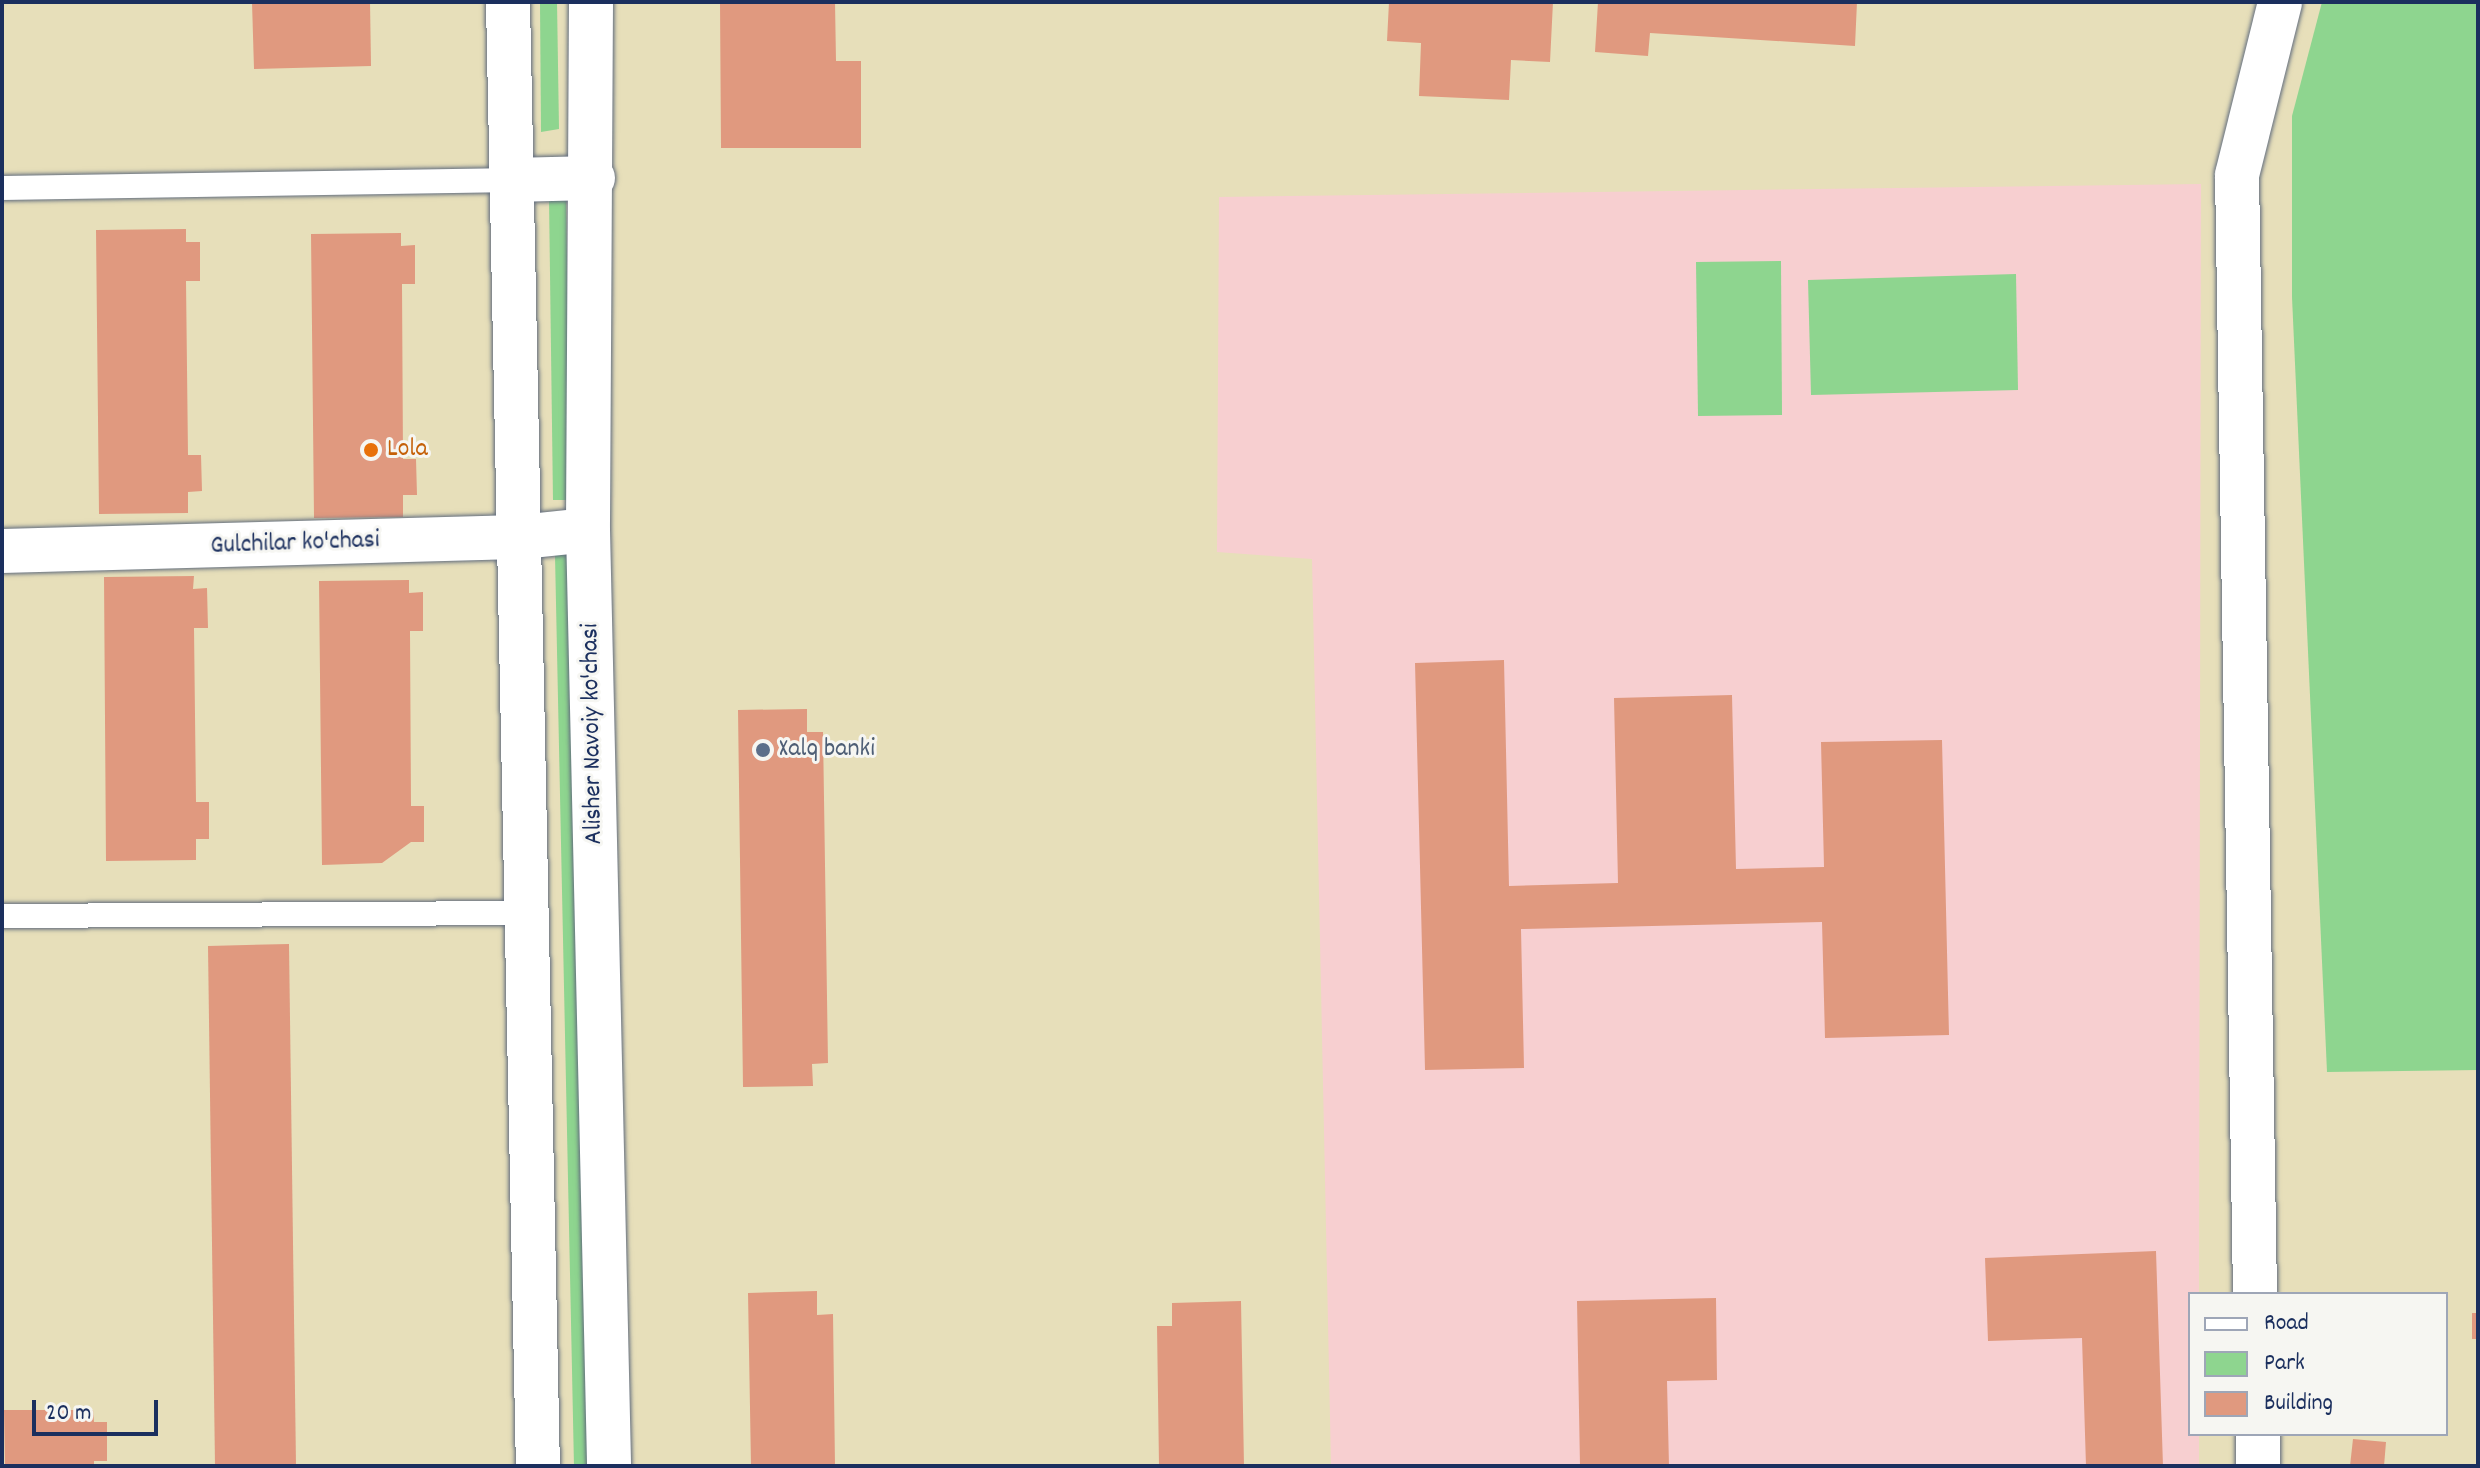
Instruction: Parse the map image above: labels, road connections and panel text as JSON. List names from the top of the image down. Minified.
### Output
{"streets":{"street":["Gulchilar ko'chasi","Alisher Navoiy ko'chasi"]},"crossings":[["Gulchilar ko'chasi","Alisher Navoiy ko'chasi"]],"places":["Lola","Xalq banki"],"legend":["Road","Park","Building"],"scale_bar":"20 m"}
